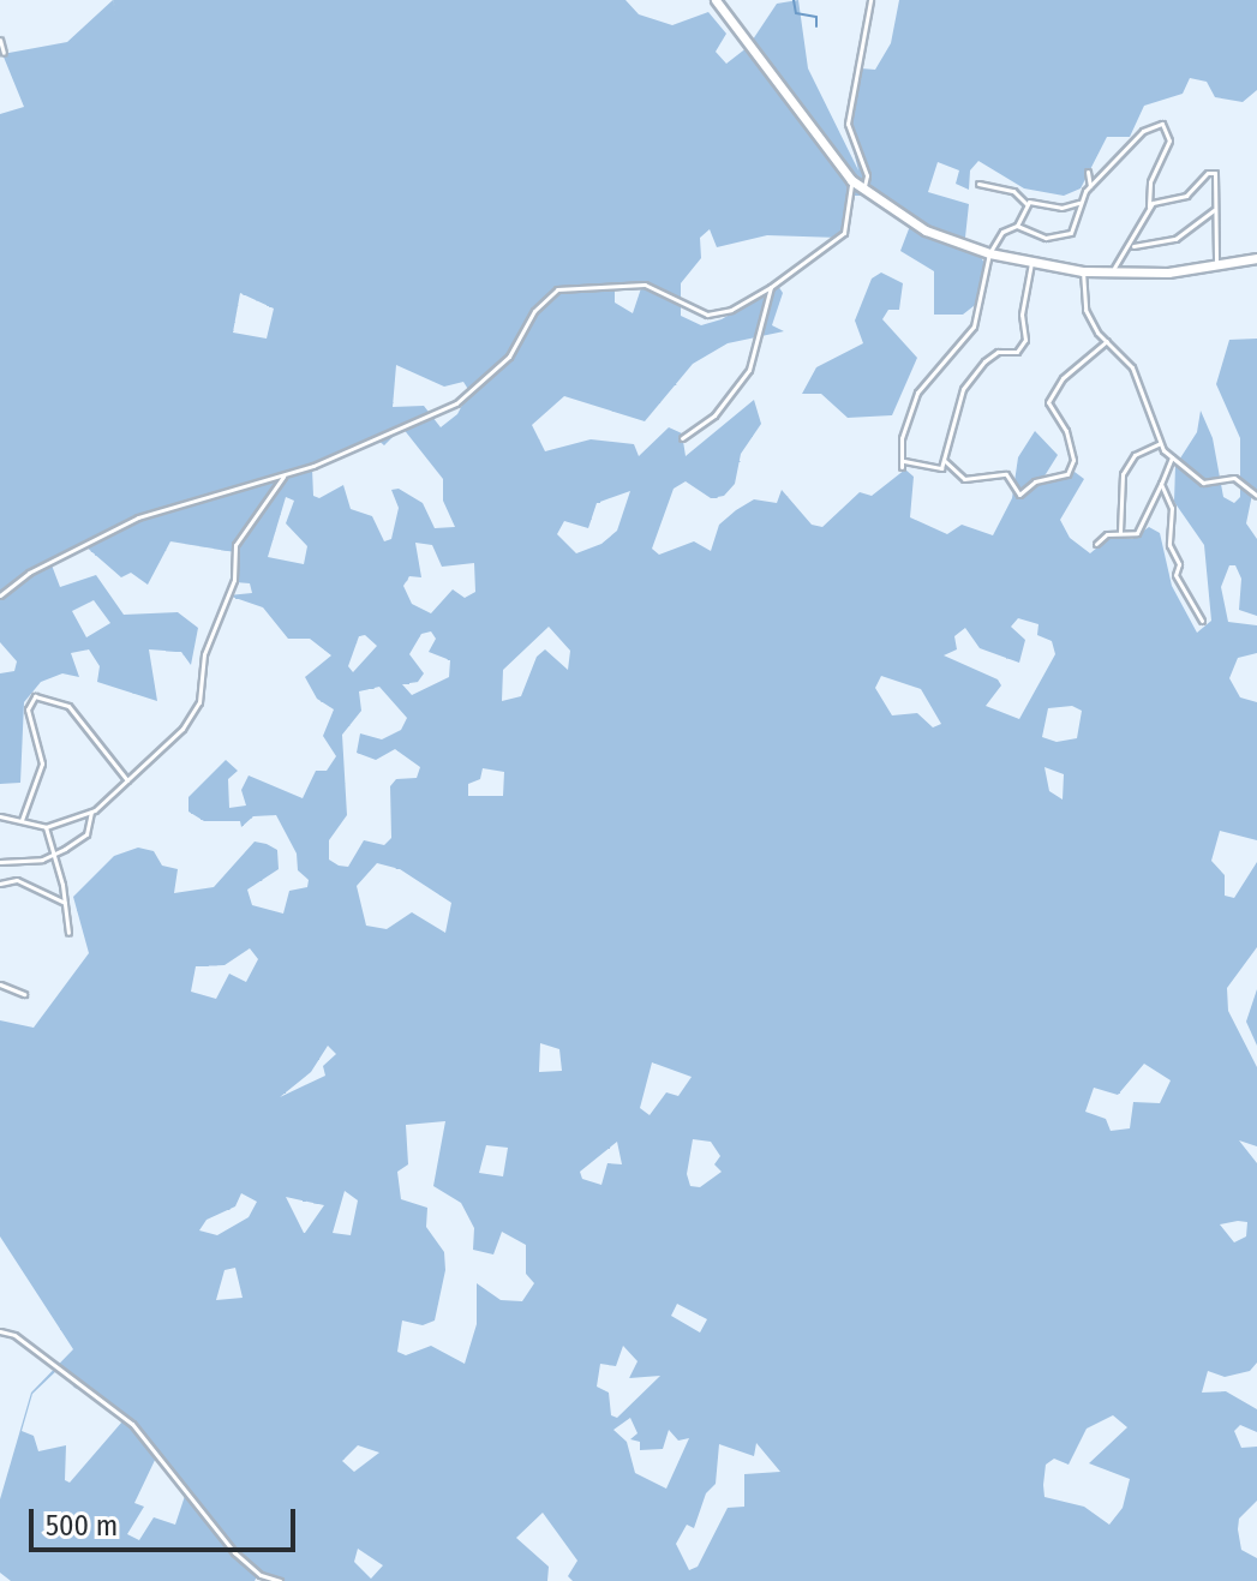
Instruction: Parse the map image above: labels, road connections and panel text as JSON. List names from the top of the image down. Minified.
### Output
{"scale_bar":"500 m"}
